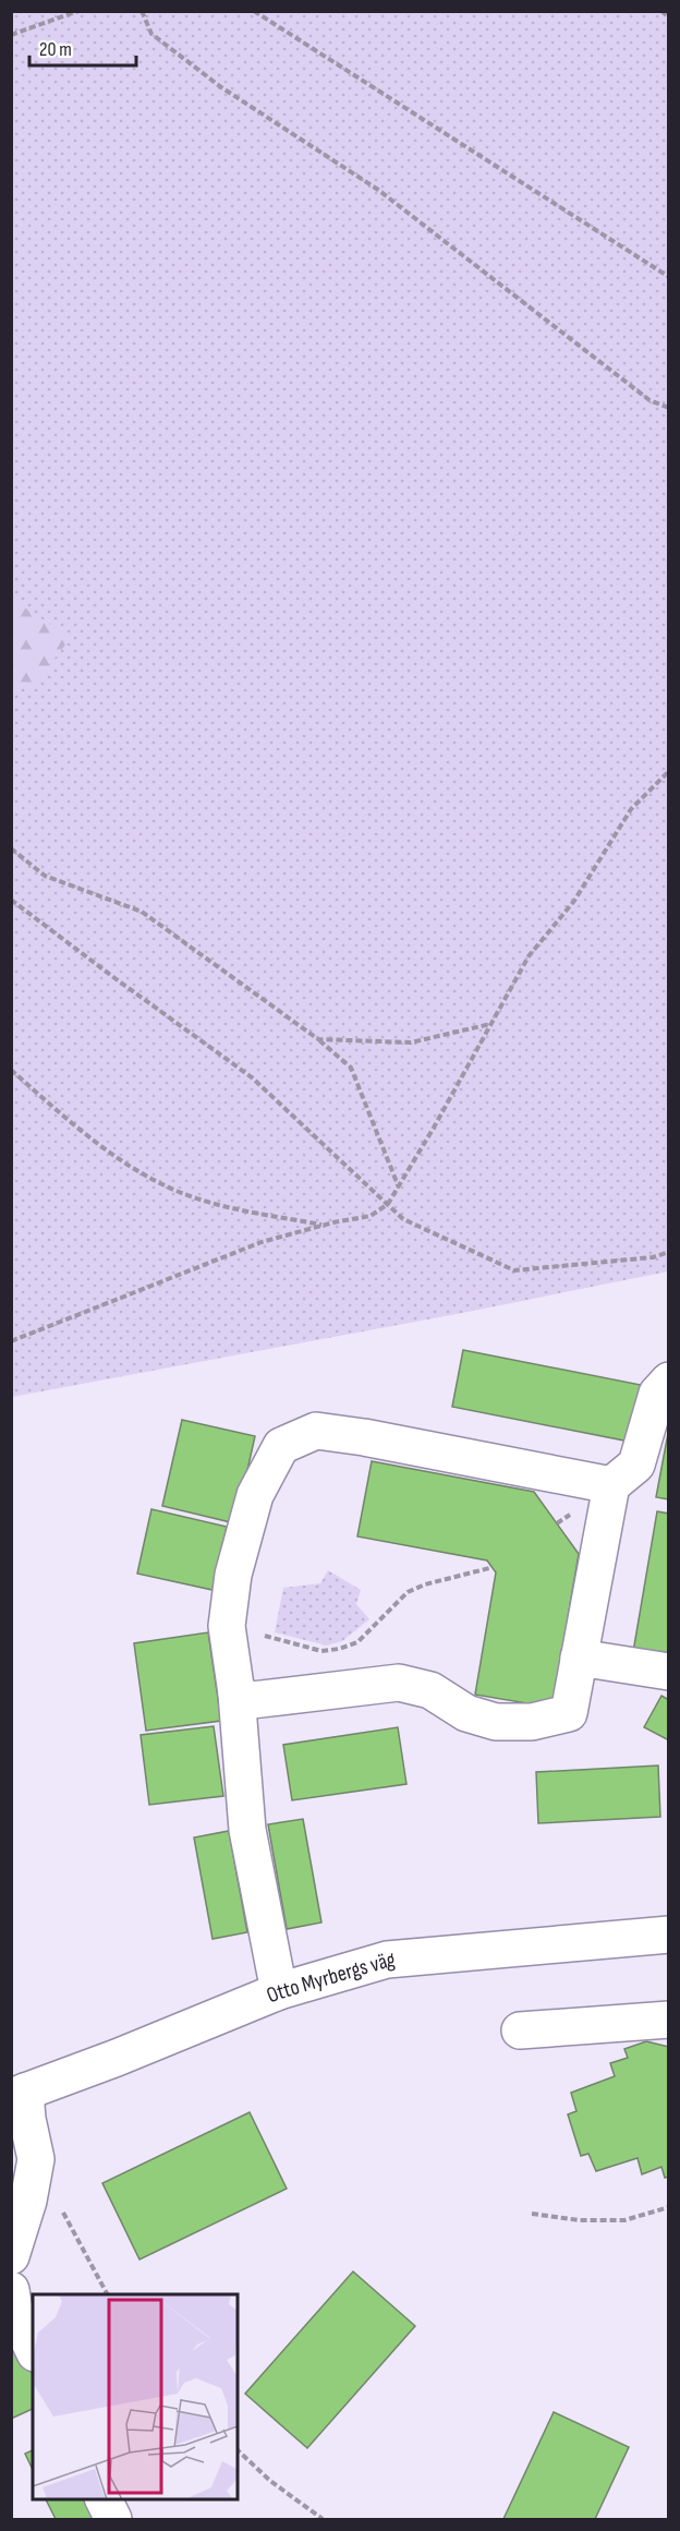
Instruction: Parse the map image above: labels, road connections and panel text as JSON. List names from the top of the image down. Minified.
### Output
{"streets":{"street":["Otto Myrbergs väg"]},"scale_bar":"20 m"}
